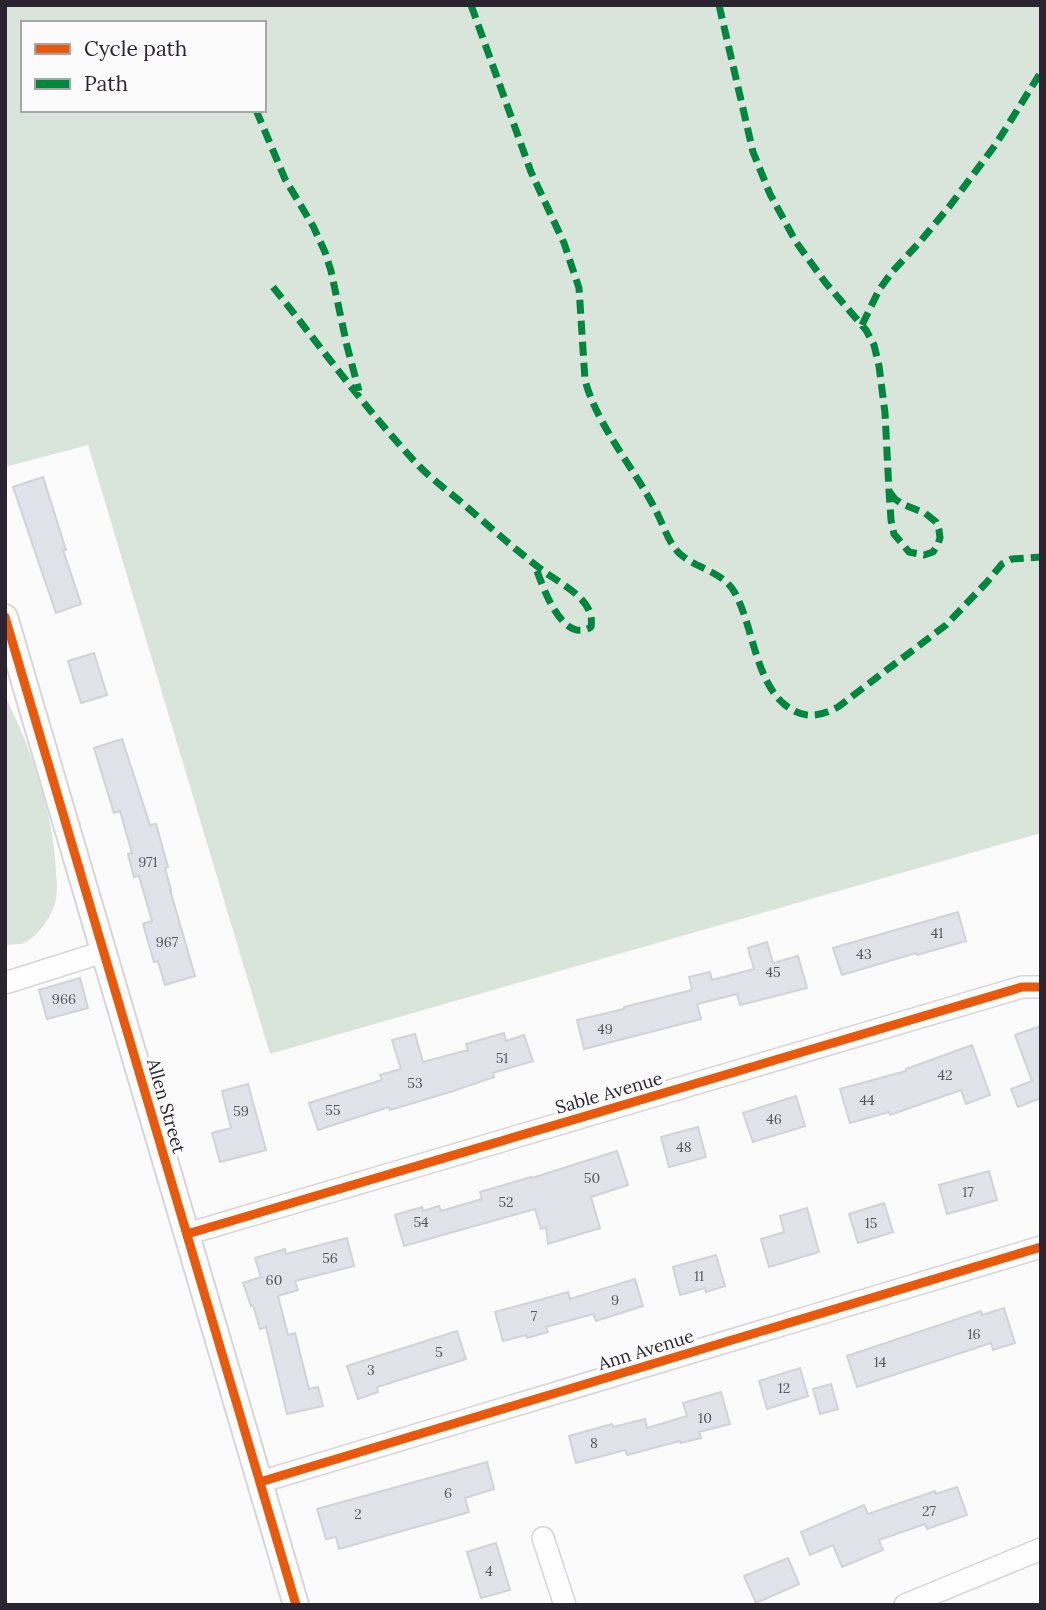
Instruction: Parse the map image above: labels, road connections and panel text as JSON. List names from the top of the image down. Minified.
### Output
{"streets":{"street":["Sable Avenue","Allen Street","Ann Avenue"]},"crossings":[["Sable Avenue","Allen Street"],["Allen Street","Ann Avenue"]],"house_numbers":["971","41","967","43","45","966","49","51","42","53","44","55","59","46","48","50","17","52","54","15","56","11","60","9","7","16","5","14","3","12","10","8","6","27","2","4"],"legend":["Cycle path","Path"]}
